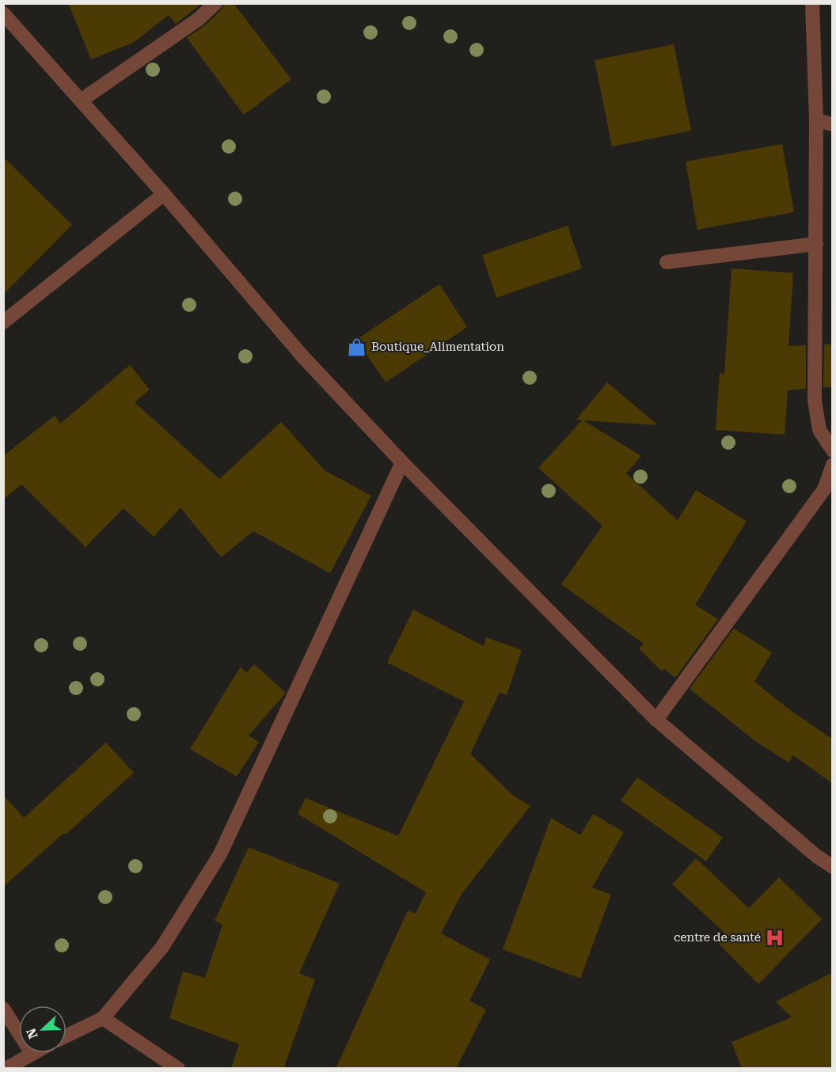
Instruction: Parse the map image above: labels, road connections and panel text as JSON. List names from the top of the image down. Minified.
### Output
{"places":{"shop":["Boutique_Alimentation"],"hospital":["centre de santé"]},"north":"left"}
